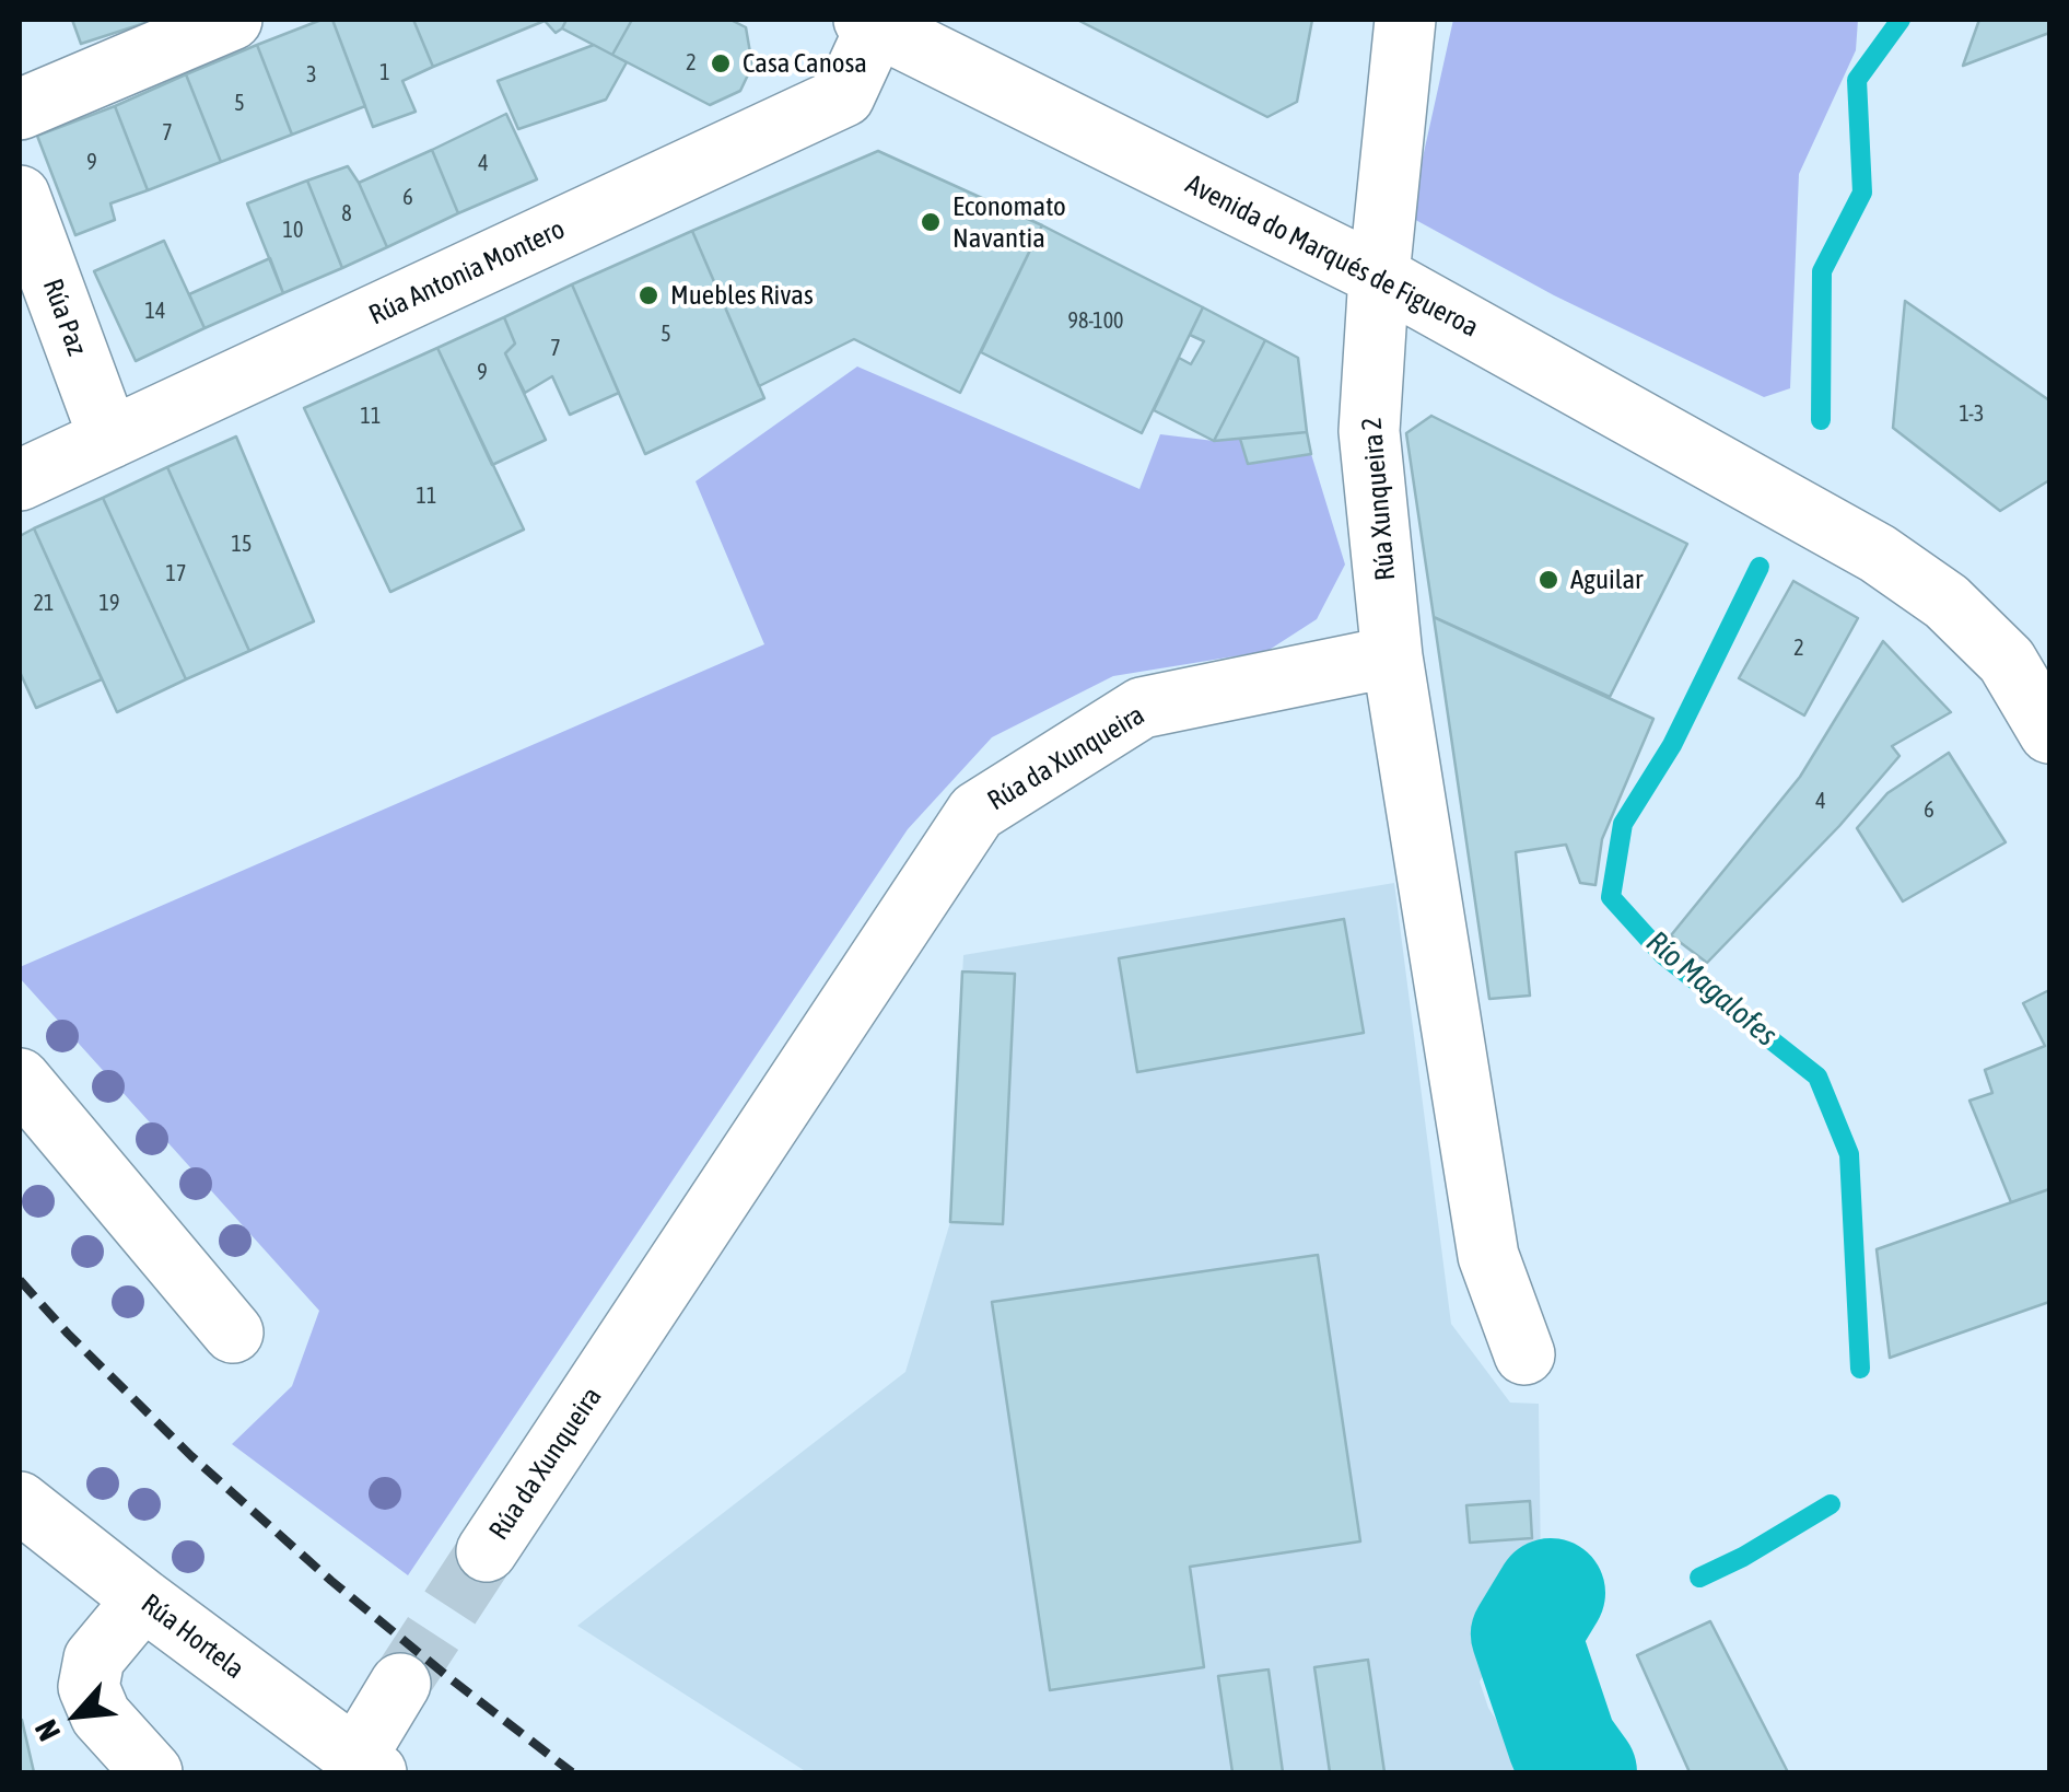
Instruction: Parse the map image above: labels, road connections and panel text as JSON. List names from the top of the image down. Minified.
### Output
{"streets":{"street":["Avenida do Marqués de Figueroa","Rúa Antonia Montero","Rúa Paz","Rúa Xunqueira 2","Rúa da Xunqueira","Rúa Hortela"]},"crossings":[["Avenida do Marqués de Figueroa","Rúa Antonia Montero"],["Avenida do Marqués de Figueroa","Rúa Xunqueira 2"],["Rúa Antonia Montero","Rúa Paz"],["Rúa Xunqueira 2","Rúa da Xunqueira"]],"water":["Río Magalofes"],"places":["Casa Canosa","Economato Navantia","Muebles Rivas","Aguilar"],"house_numbers":["2","1","3","5","7","9","4","6","8","10","14","98-100","5","7","9","1-3","11","11","15","17","21","19","2","4","6"],"north":"bottom left"}
